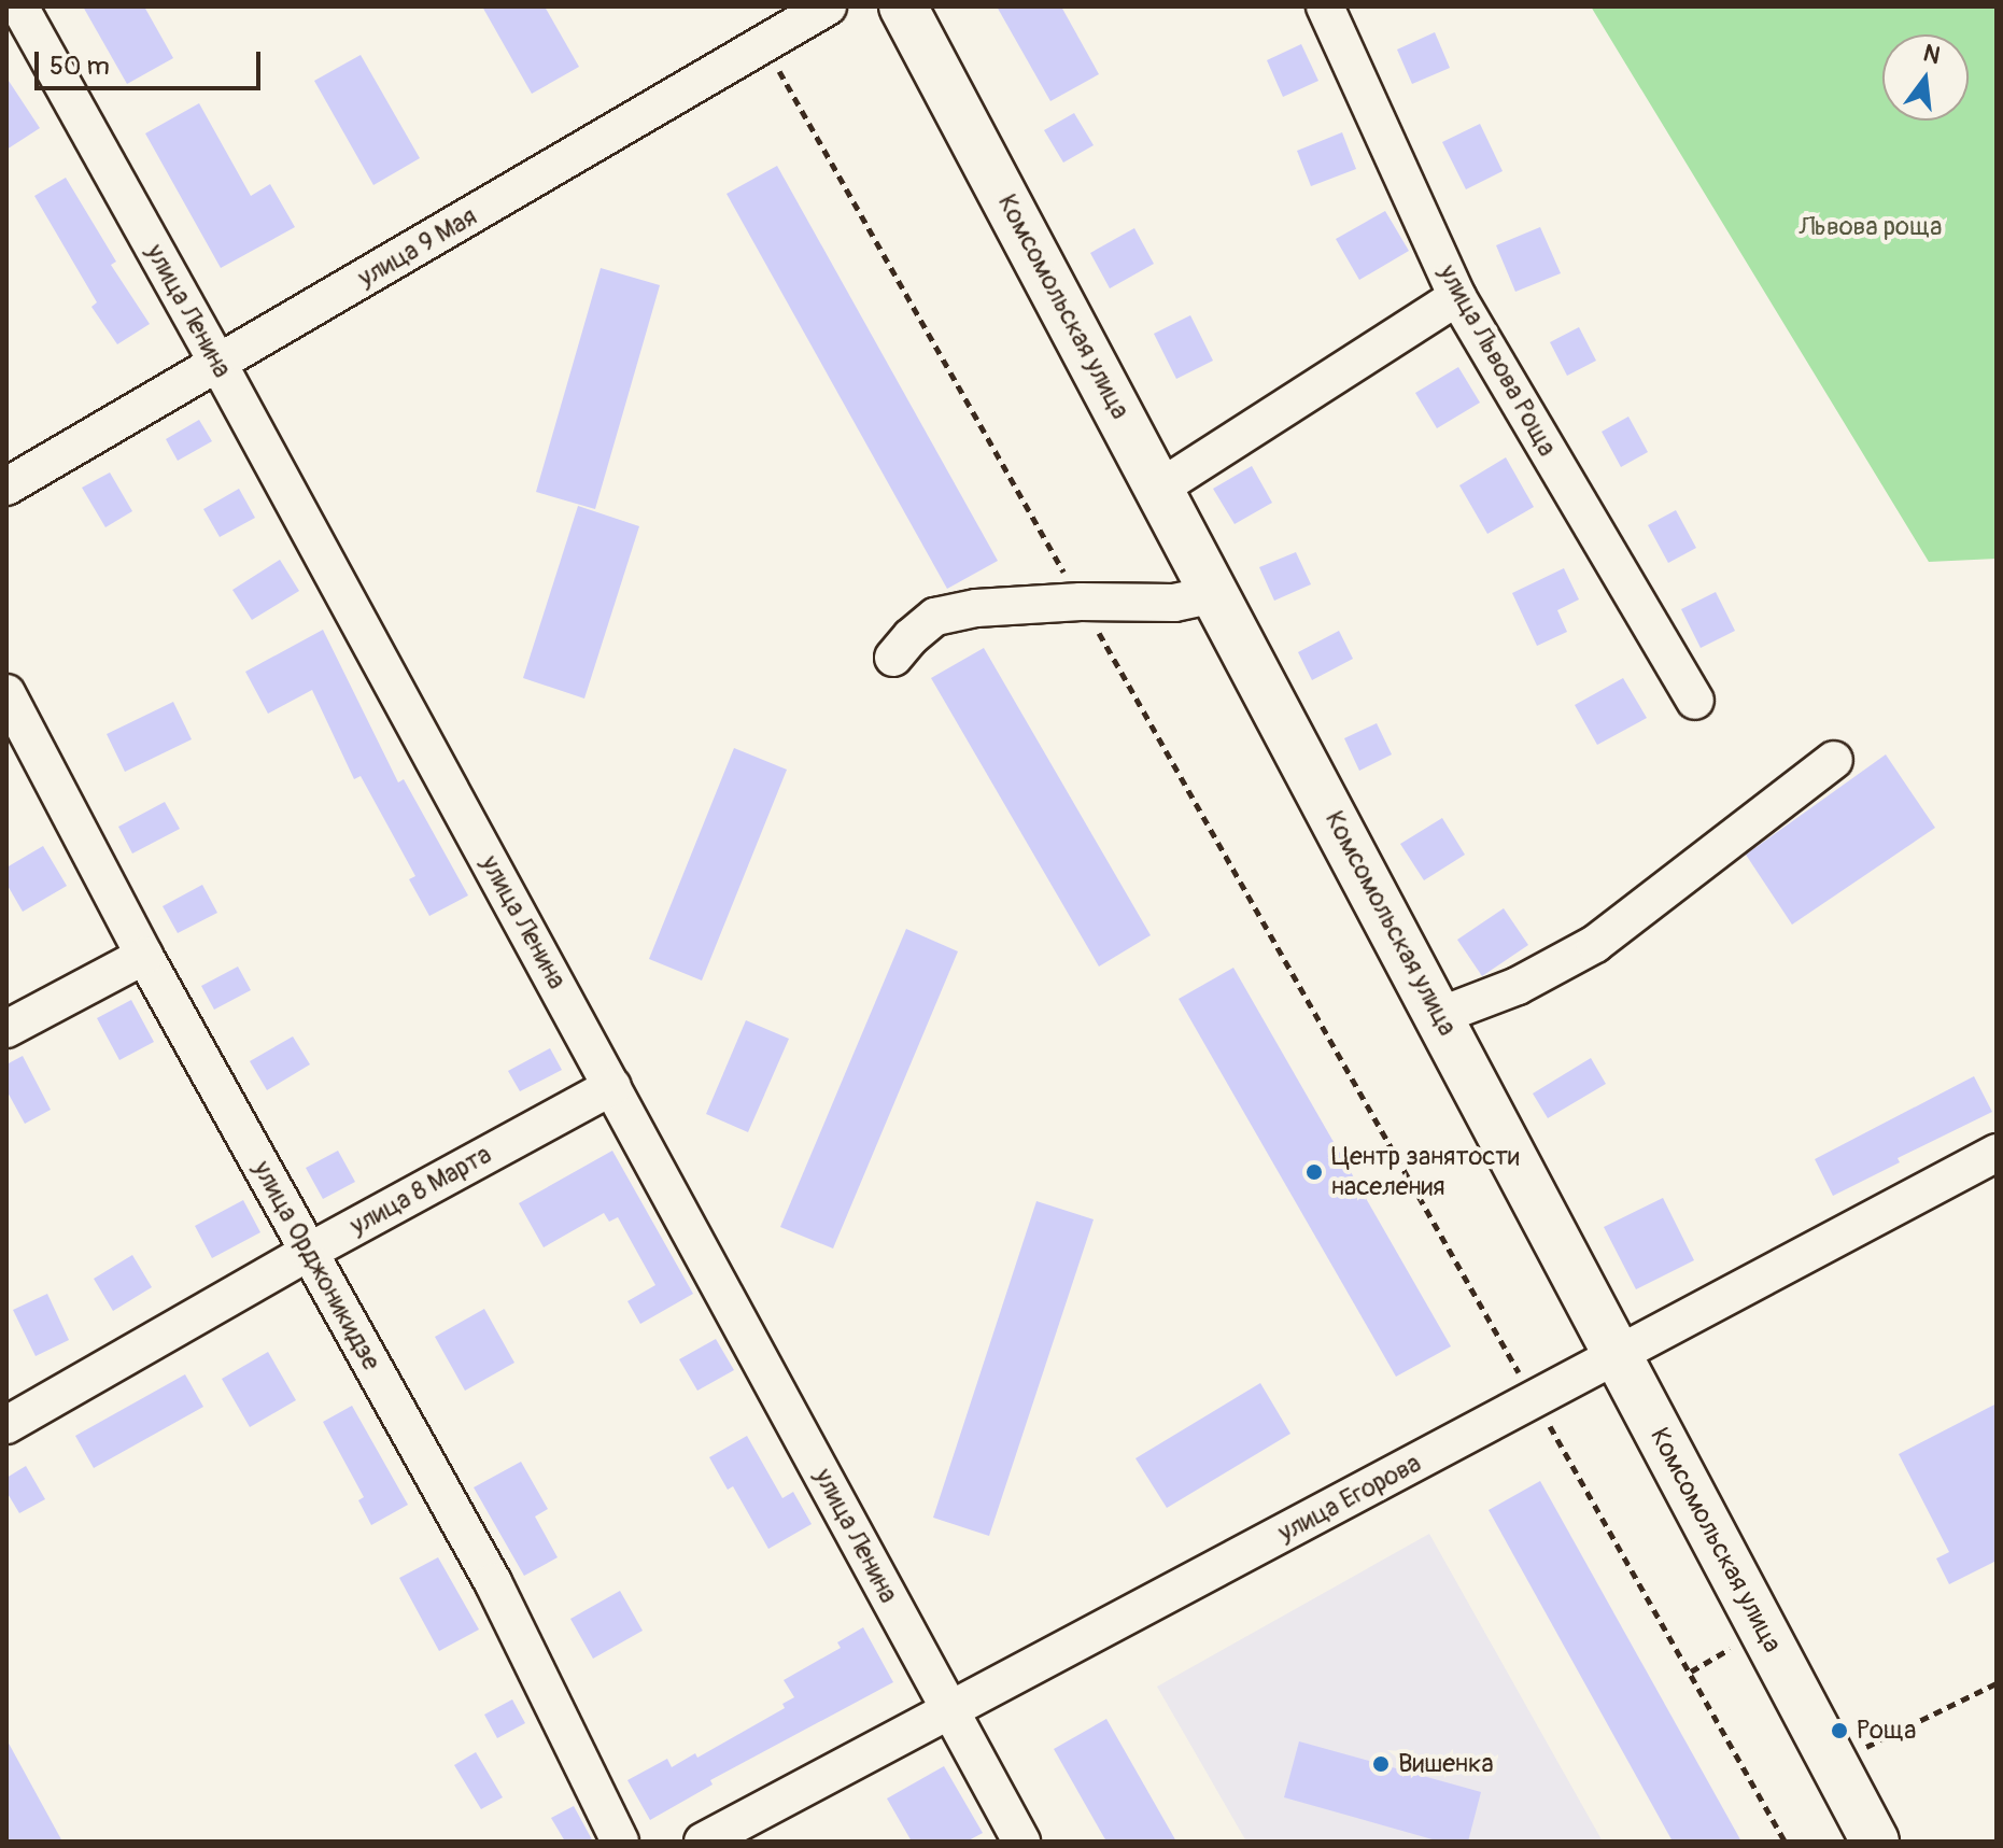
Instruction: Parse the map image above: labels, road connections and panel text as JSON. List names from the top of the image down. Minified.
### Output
{"streets":{"main road":["Комсомольская улица"],"street":["улица 9 Мая","улица Ленина","улица Львова Роща","улица 8 Марта","улица Орджоникидзе","улица Егорова"]},"crossings":[["улица 9 Мая","улица Ленина"],["Комсомольская улица","улица Егорова"],["улица Ленина","улица 8 Марта"],["улица Ленина","улица Егорова"],["улица 8 Марта","улица Орджоникидзе"]],"parks":["Львова роща"],"places":["Центр занятости населения","Роща","Вишенка"],"scale_bar":"50 m","north":"top"}
